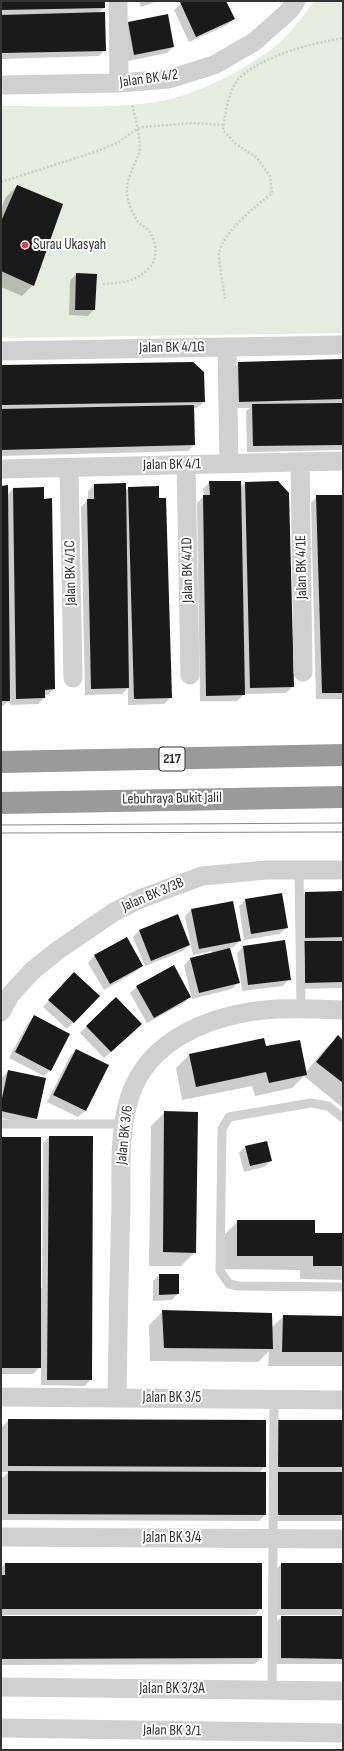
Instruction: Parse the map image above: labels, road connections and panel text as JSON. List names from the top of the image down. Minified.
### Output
{"streets":{"highway":["217","Lebuhraya Bukit Jalil"],"street":["Jalan BK 4/2","Jalan BK 4/1G","Jalan BK 4/1","Jalan BK 4/1E","Jalan BK 4/1D","Jalan BK 4/1C","Jalan BK 3/3B","Jalan BK 3/6","Jalan BK 3/5","Jalan BK 3/4","Jalan BK 3/3A","Jalan BK 3/1"]},"crossings":[["Jalan BK 4/1","Jalan BK 4/1E"],["Jalan BK 4/1","Jalan BK 4/1D"],["Jalan BK 4/1","Jalan BK 4/1C"],["Jalan BK 3/6","Jalan BK 3/5"]],"places":["Surau Ukasyah"]}
